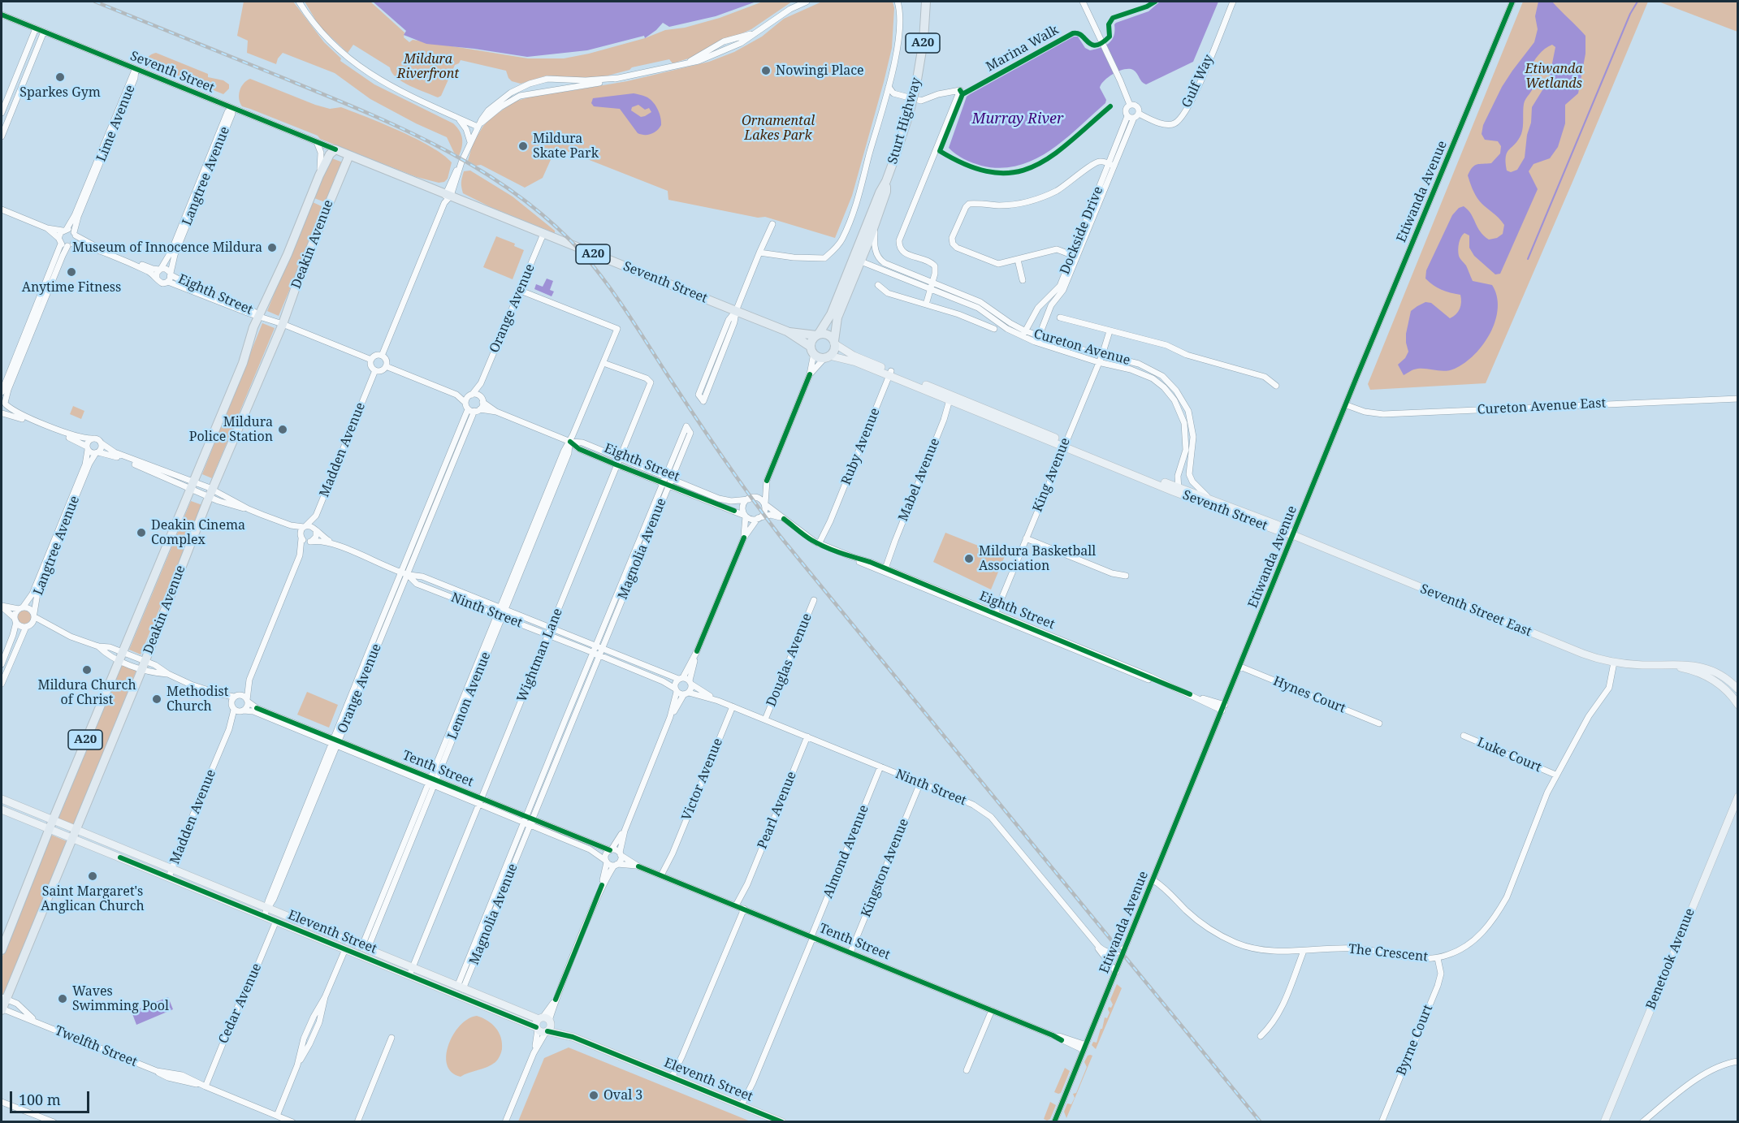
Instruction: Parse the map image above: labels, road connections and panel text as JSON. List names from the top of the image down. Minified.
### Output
{"streets":{"highway":["A20","Seventh Street","Sturt Highway","Deakin Avenue"],"main road":["Seventh Street East","Eleventh Street","Benetook Avenue"],"street":["Gulf Way","Lime Avenue","Langtree Avenue","Etiwanda Avenue","Dockside Drive","Eighth Street","Orange Avenue","Cureton Avenue","Cureton Avenue East","Ruby Avenue","Madden Avenue","King Avenue","Mabel Avenue","Magnolia Avenue","Ninth Street","Wightman Lane","Douglas Avenue","Hynes Court","Lemon Avenue","Luke Court","Tenth Street","Victor Avenue","Pearl Avenue","Almond Avenue","Kingston Avenue","The Crescent","Cedar Avenue","Byrne Court","Twelfth Street"],"cycle path":["Marina Walk"]},"crossings":[["A20","Seventh Street"],["A20","Sturt Highway"],["Seventh Street","Sturt Highway"],["Seventh Street","Lime Avenue"],["Seventh Street","Langtree Avenue"],["Seventh Street","Etiwanda Avenue"],["Seventh Street","Deakin Avenue"],["Seventh Street","Orange Avenue"],["Seventh Street","Cureton Avenue"],["Seventh Street","Ruby Avenue"],["Seventh Street","King Avenue"],["Seventh Street","Mabel Avenue"],["Seventh Street","Seventh Street East"],["Gulf Way","Dockside Drive"],["Sturt Highway","Cureton Avenue"],["Langtree Avenue","Eighth Street"],["Langtree Avenue","Tenth Street"],["Etiwanda Avenue","Eighth Street"],["Etiwanda Avenue","Cureton Avenue East"],["Etiwanda Avenue","Ninth Street"],["Etiwanda Avenue","Seventh Street East"],["Etiwanda Avenue","Hynes Court"],["Etiwanda Avenue","Tenth Street"],["Etiwanda Avenue","The Crescent"],["Dockside Drive","Cureton Avenue"],["Deakin Avenue","Eighth Street"],["Deakin Avenue","Tenth Street"],["Deakin Avenue","Eleventh Street"],["Deakin Avenue","Twelfth Street"],["Eighth Street","Orange Avenue"],["Eighth Street","Ruby Avenue"],["Eighth Street","Madden Avenue"],["Eighth Street","King Avenue"],["Eighth Street","Mabel Avenue"],["Eighth Street","Magnolia Avenue"],["Eighth Street","Wightman Lane"],["Eighth Street","Lemon Avenue"],["Orange Avenue","Ninth Street"],["Orange Avenue","Lemon Avenue"],["Orange Avenue","Tenth Street"],["Orange Avenue","Eleventh Street"],["Cureton Avenue","King Avenue"],["Madden Avenue","Ninth Street"],["Madden Avenue","Tenth Street"],["Madden Avenue","Eleventh Street"],["Magnolia Avenue","Ninth Street"],["Magnolia Avenue","Tenth Street"],["Magnolia Avenue","Eleventh Street"],["Ninth Street","Wightman Lane"],["Ninth Street","Douglas Avenue"],["Ninth Street","Lemon Avenue"],["Ninth Street","Victor Avenue"],["Ninth Street","Pearl Avenue"],["Ninth Street","Almond Avenue"],["Ninth Street","Kingston Avenue"],["Seventh Street East","The Crescent"],["Wightman Lane","Lemon Avenue"],["Wightman Lane","Tenth Street"],["Wightman Lane","Eleventh Street"],["Lemon Avenue","Tenth Street"],["Lemon Avenue","Eleventh Street"],["Luke Court","The Crescent"],["Tenth Street","Victor Avenue"],["Tenth Street","Pearl Avenue"],["Tenth Street","Almond Avenue"],["Tenth Street","Kingston Avenue"],["Pearl Avenue","Eleventh Street"],["Almond Avenue","Eleventh Street"],["Eleventh Street","Cedar Avenue"],["The Crescent","Byrne Court"],["Cedar Avenue","Twelfth Street"]],"water":["Murray River"],"parks":["Mildura Riverfront","Etiwanda Wetlands","Ornamental Lakes Park"],"places":["Nowingi Place","Sparkes Gym","Mildura Skate Park","Museum of Innocence Mildura","Anytime Fitness","Mildura Police Station","Deakin Cinema Complex","Mildura Basketball Association","Mildura Church of Christ","Methodist Church","Saint Margaret's Anglican Church","Waves Swimming Pool","Oval 3"],"scale_bar":"100 m"}
